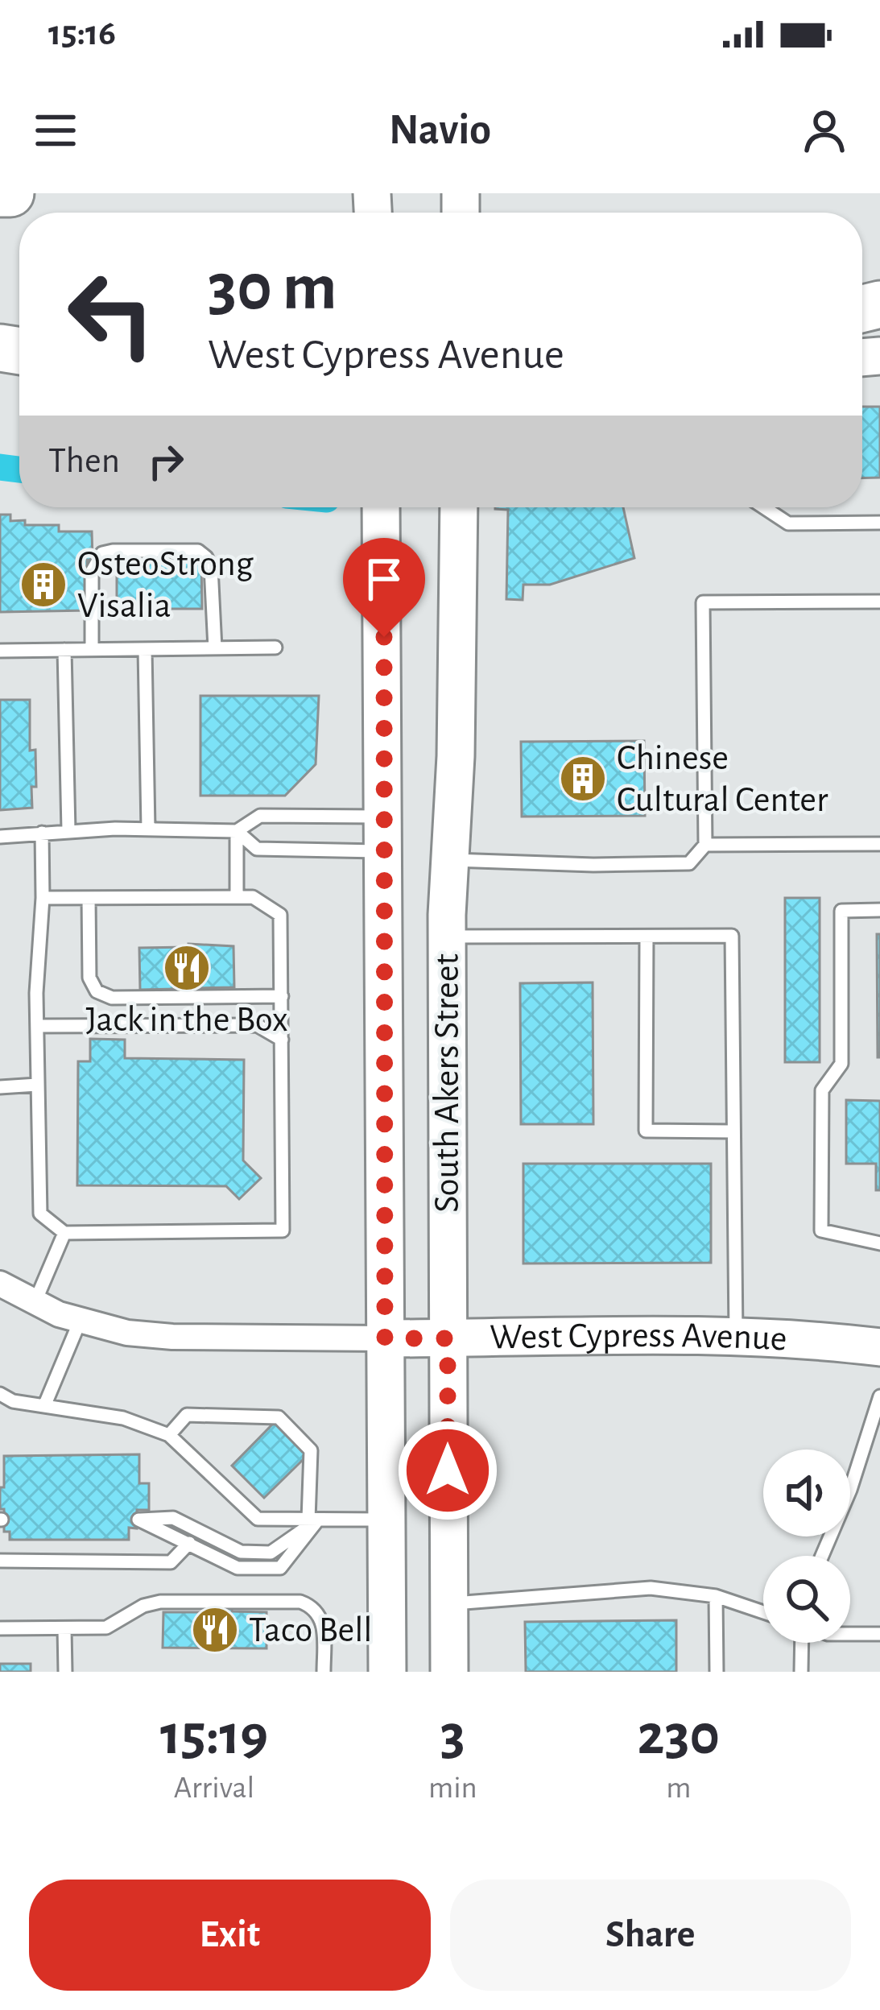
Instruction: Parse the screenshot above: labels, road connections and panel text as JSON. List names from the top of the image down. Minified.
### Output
{"streets":{"main road":["South Akers Street","West Cypress Avenue"]},"crossings":[["South Akers Street","West Cypress Avenue"]],"places":{"building":["OsteoStrong Visalia","Chinese Cultural Center"],"restaurant":["Jack in the Box","Taco Bell"]},"page":{"status":"15:16","header":"Navio","turn":["30 m","West Cypress Avenue"],"then":"Then","eta":["15:19","Arrival","3","min","230","m"],"buttons":["Exit","Share"]}}
